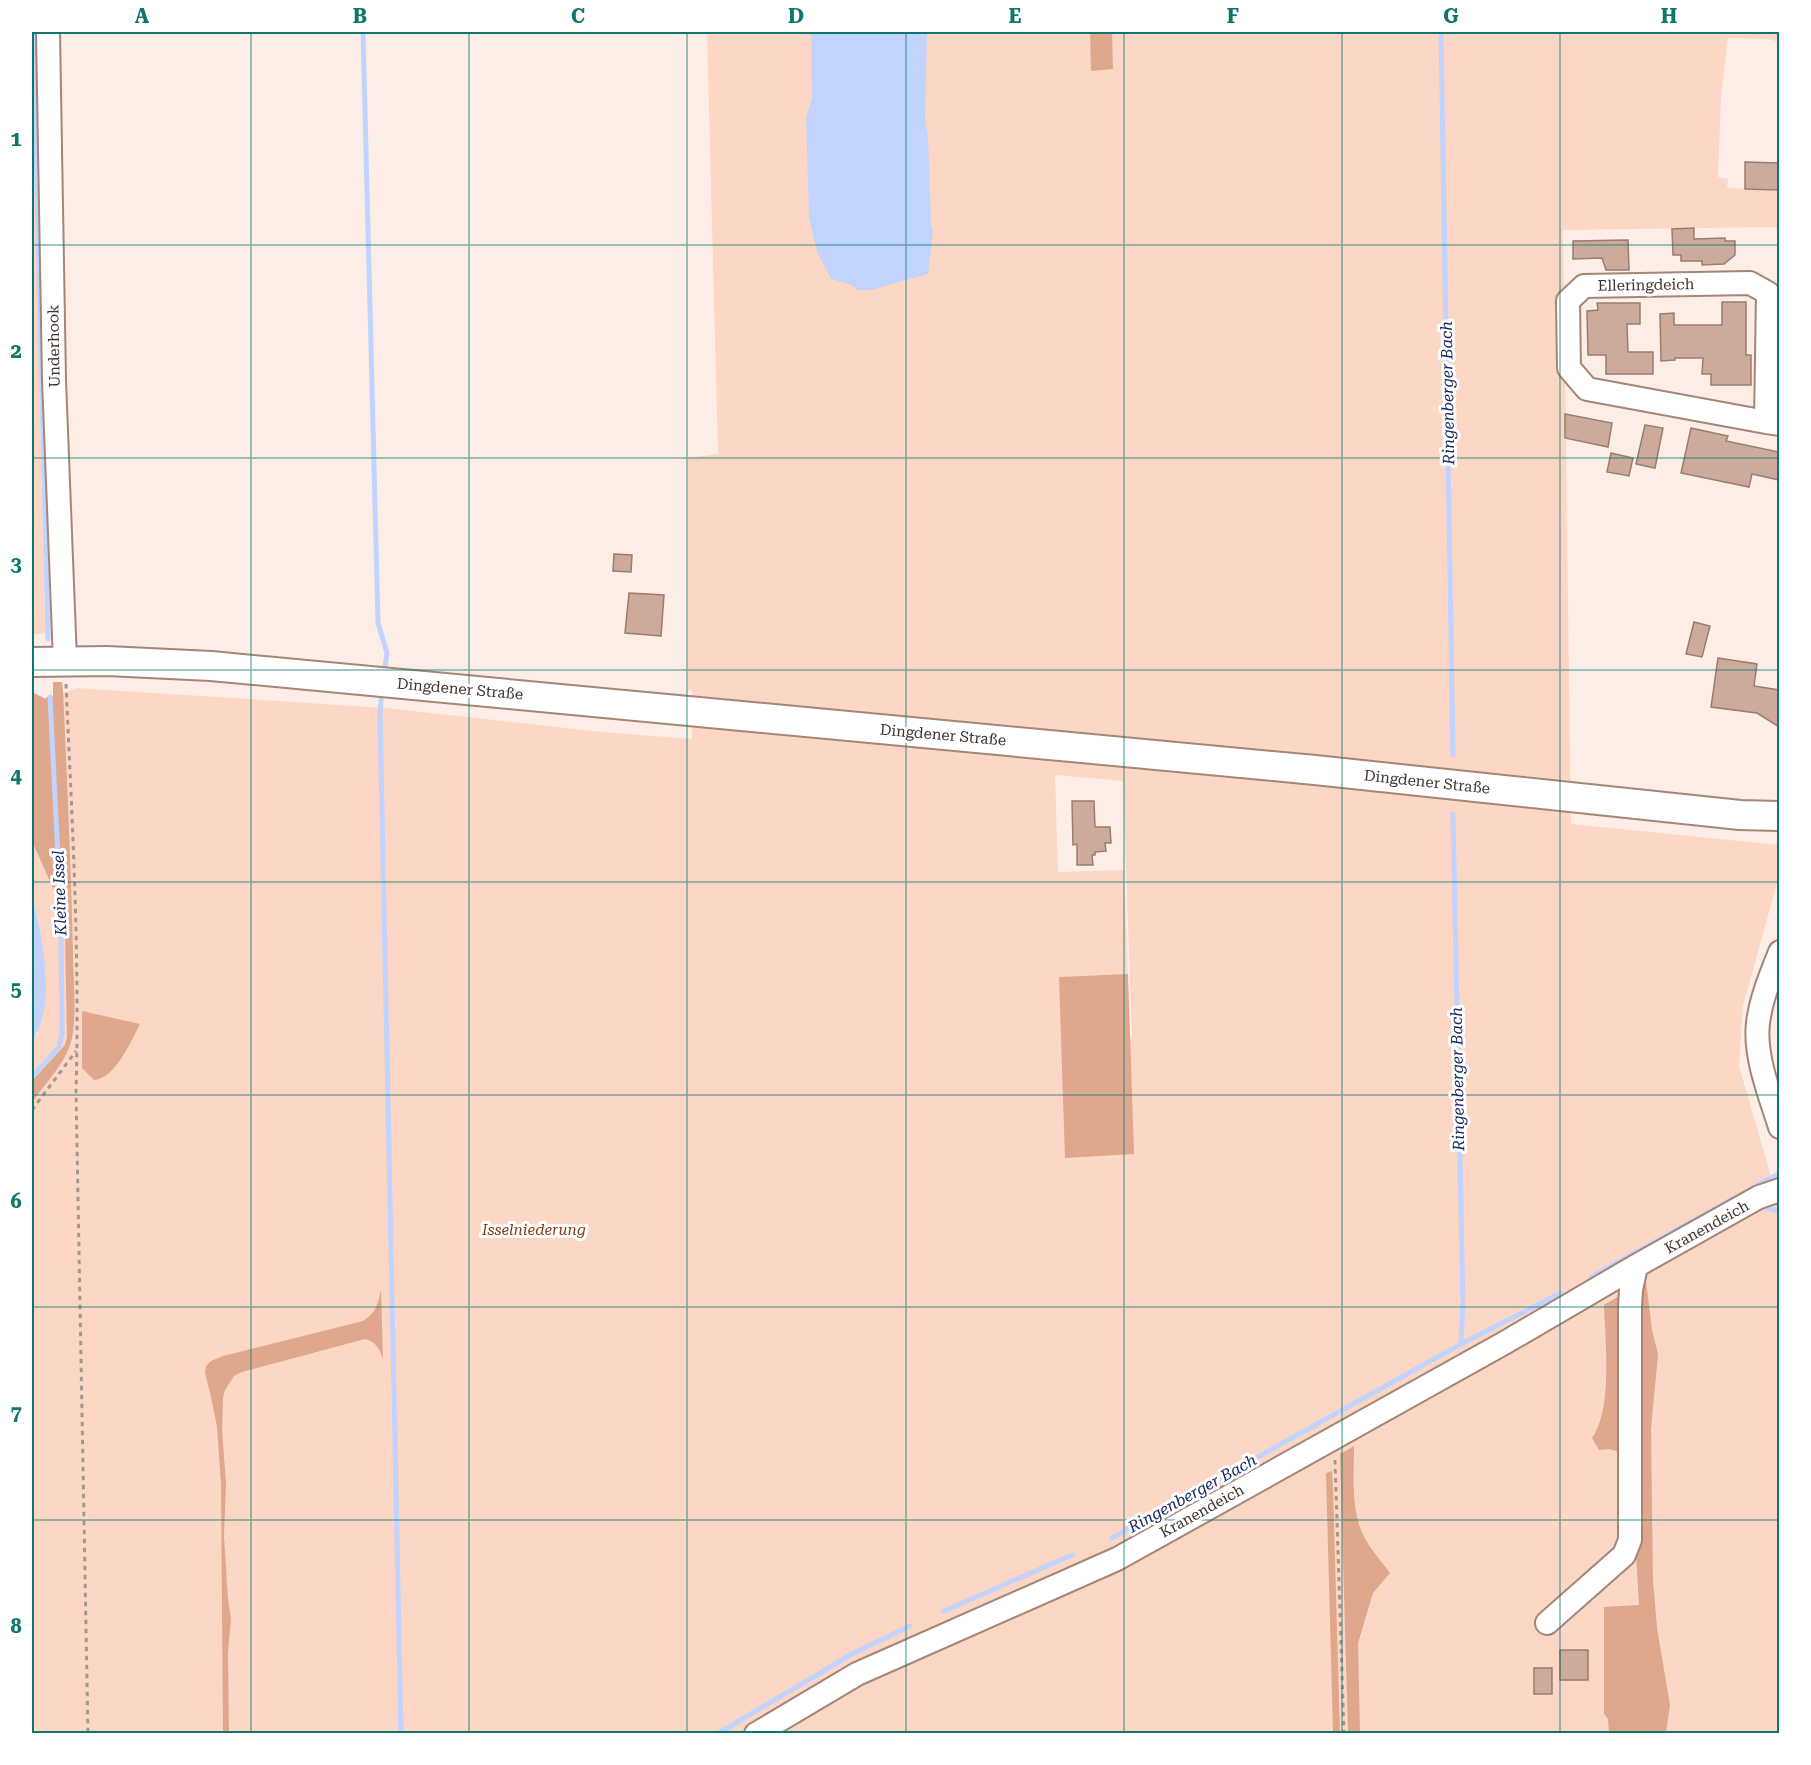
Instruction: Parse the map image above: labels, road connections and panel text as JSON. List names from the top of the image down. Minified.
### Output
{"streets":{"main road":["Dingdener Straße"],"street":["Elleringdeich","Underhook","Kranendeich"]},"crossings":[["Underhook","Dingdener Straße"]],"water":["Ringenberger Bach","Kleine Issel"],"parks":["Isselniederung"],"grid":{"columns":["A","B","C","D","E","F","G","H"],"rows":["1","2","3","4","5","6","7","8"]}}
